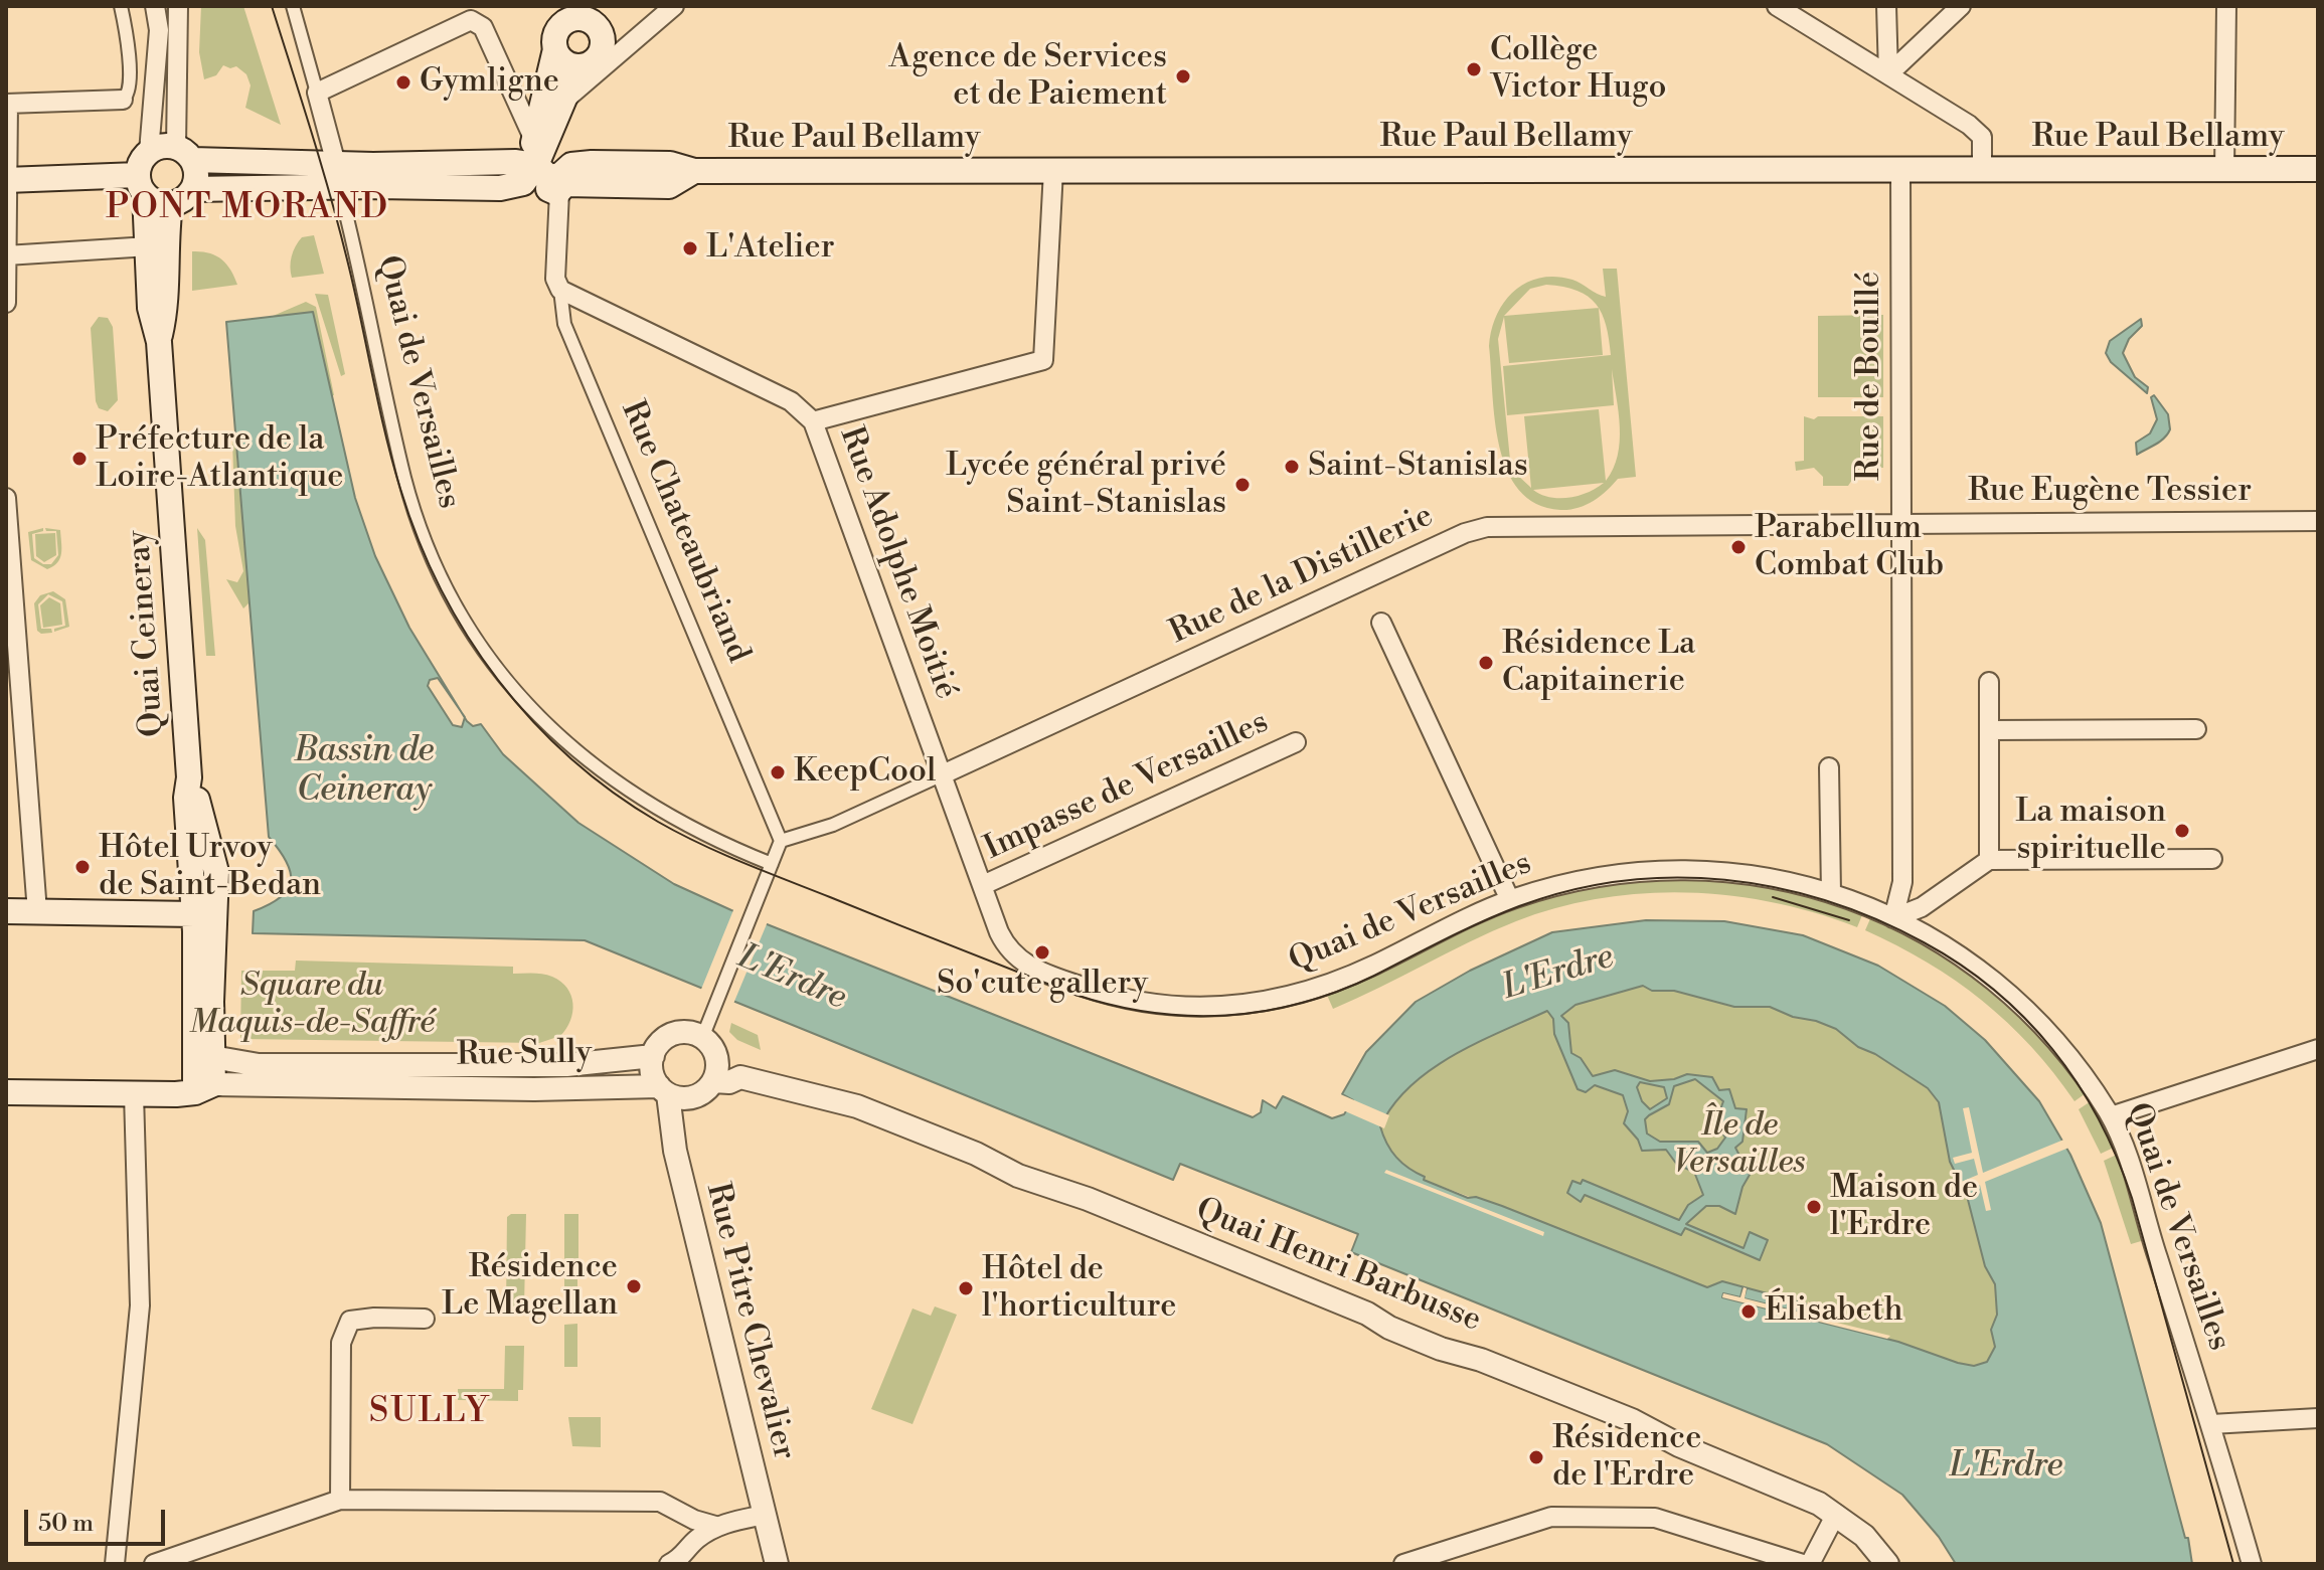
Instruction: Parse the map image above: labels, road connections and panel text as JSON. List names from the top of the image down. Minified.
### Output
{"streets":{"main road":["Rue Paul Bellamy","Quai Ceineray","Rue Sully"],"street":["Rue de Bouillé","Quai de Versailles","Rue Eugène Tessier","Rue Chateaubriand","Rue Adolphe Moitié","Rue de la Distillerie","Impasse de Versailles","Quai Henri Barbusse","Rue Pitre Chevalier"]},"crossings":[["Rue Paul Bellamy","Rue de Bouillé"],["Rue Paul Bellamy","Quai de Versailles"],["Rue Paul Bellamy","Rue Chateaubriand"],["Rue Paul Bellamy","Quai Ceineray"],["Rue de Bouillé","Quai de Versailles"],["Rue de Bouillé","Rue Eugène Tessier"],["Rue de Bouillé","Rue de la Distillerie"],["Quai de Versailles","Rue Adolphe Moitié"],["Rue Eugène Tessier","Rue de la Distillerie"],["Rue Chateaubriand","Rue Adolphe Moitié"],["Rue Adolphe Moitié","Rue de la Distillerie"],["Rue Adolphe Moitié","Impasse de Versailles"],["Quai Ceineray","Rue Sully"],["Rue Sully","Quai Henri Barbusse"],["Rue Sully","Rue Pitre Chevalier"],["Quai Henri Barbusse","Rue Pitre Chevalier"]],"districts":["PONT MORAND","SULLY"],"water":["Bassin de Ceineray","L'Erdre"],"parks":["Square du Maquis-de-Saffré","Île de Versailles"],"places":["Collège Victor Hugo","Agence de Services et de Paiement","Gymligne","L'Atelier","Préfecture de la Loire-Atlantique","Saint-Stanislas","Lycée général privé Saint-Stanislas","Parabellum Combat Club","Résidence La Capitainerie","KeepCool","La maison spirituelle","Hôtel Urvoy de Saint-Bedan","So'cute gallery","Maison de l'Erdre","Résidence Le Magellan","Hôtel de l'horticulture","Élisabeth","Résidence de l'Erdre"],"scale_bar":"50 m"}
